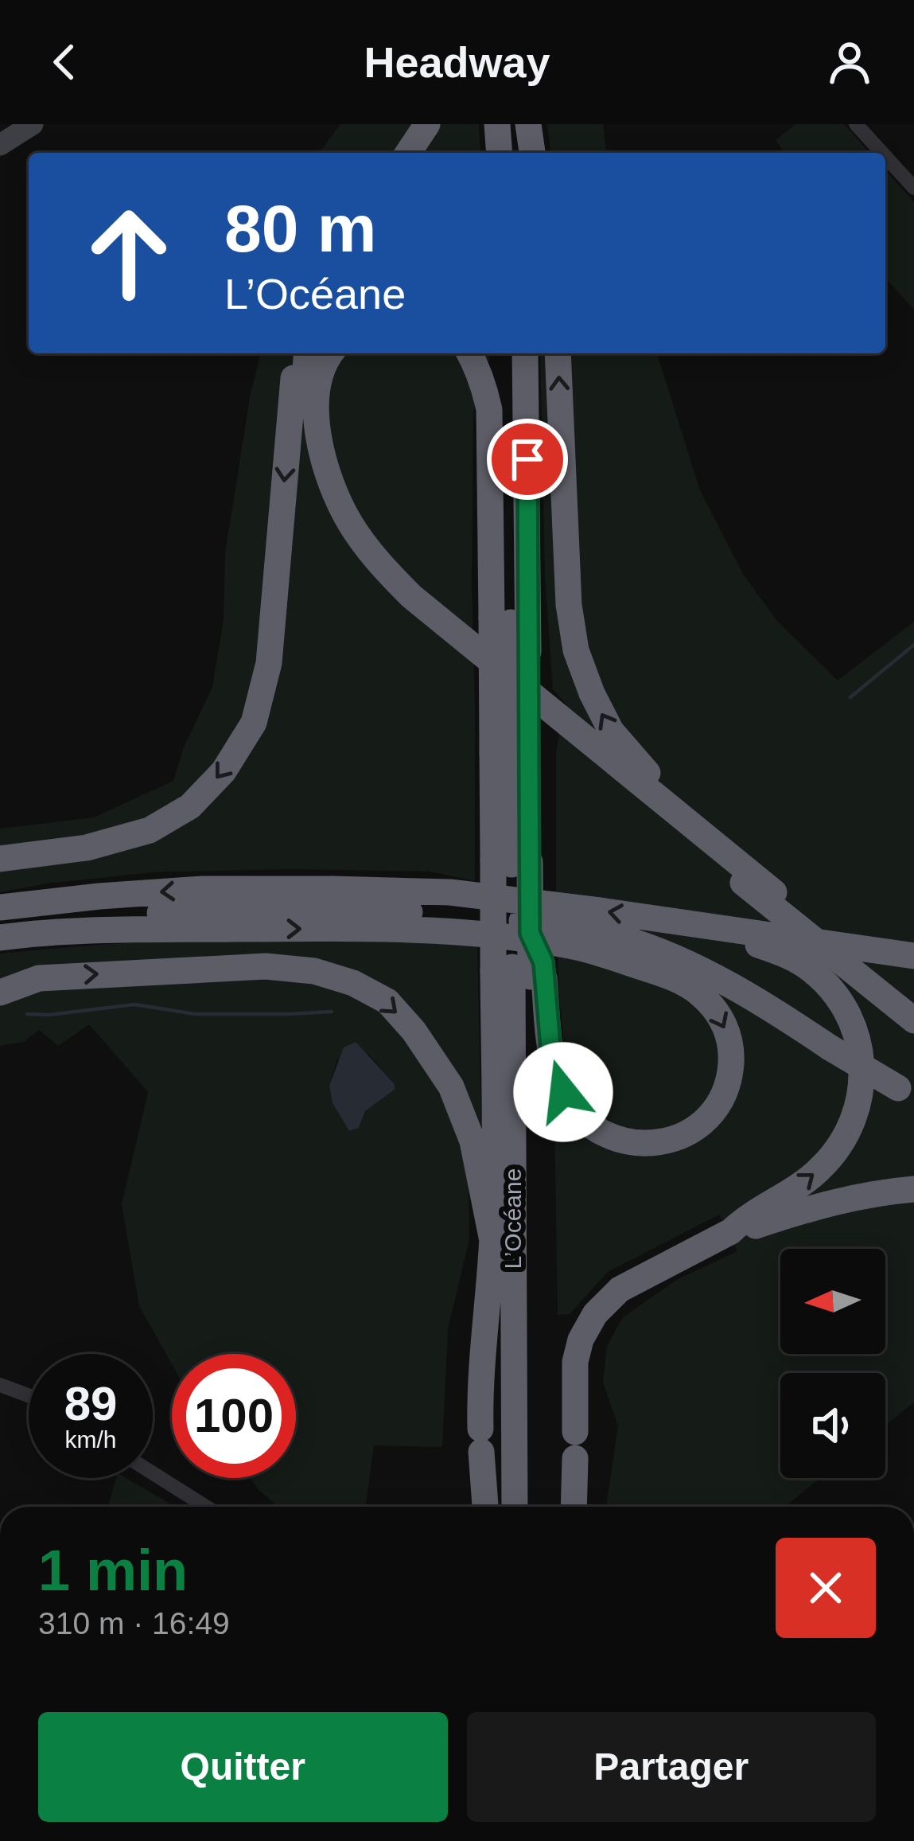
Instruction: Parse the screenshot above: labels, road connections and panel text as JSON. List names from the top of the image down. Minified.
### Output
{"streets":{"highway":["L’Océane"]},"north":"left","page":{"header":"Headway","turn":["80 m","L’Océane"],"speed":"89 km/h","limit":"100","heading":["1 min","310 m · 16:49"],"buttons":["Quitter","Partager"]}}
